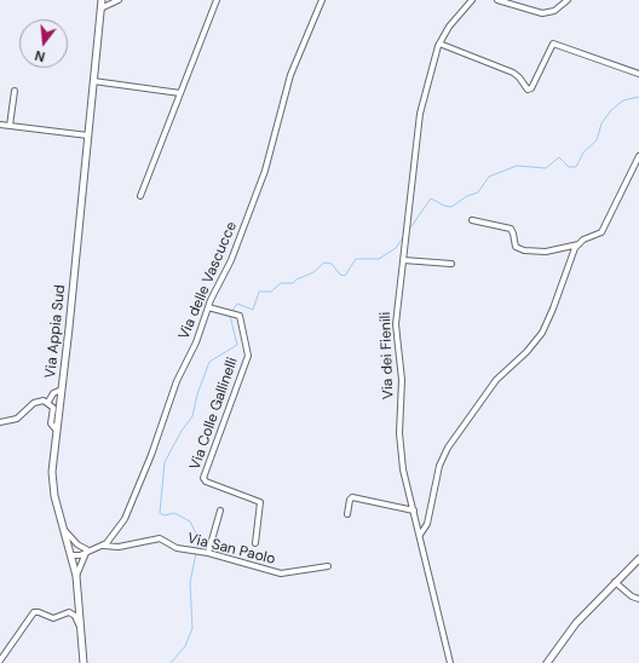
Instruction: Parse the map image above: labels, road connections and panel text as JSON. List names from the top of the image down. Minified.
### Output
{"streets":{"main road":["Via Appia Sud"],"street":["Via delle Vascucce","Via dei Fienili","Via Colle Gallinelli","Via San Paolo"]},"crossings":[["Via delle Vascucce","Via Appia Sud"],["Via delle Vascucce","Via Colle Gallinelli"],["Via delle Vascucce","Via San Paolo"]],"north":"bottom"}
